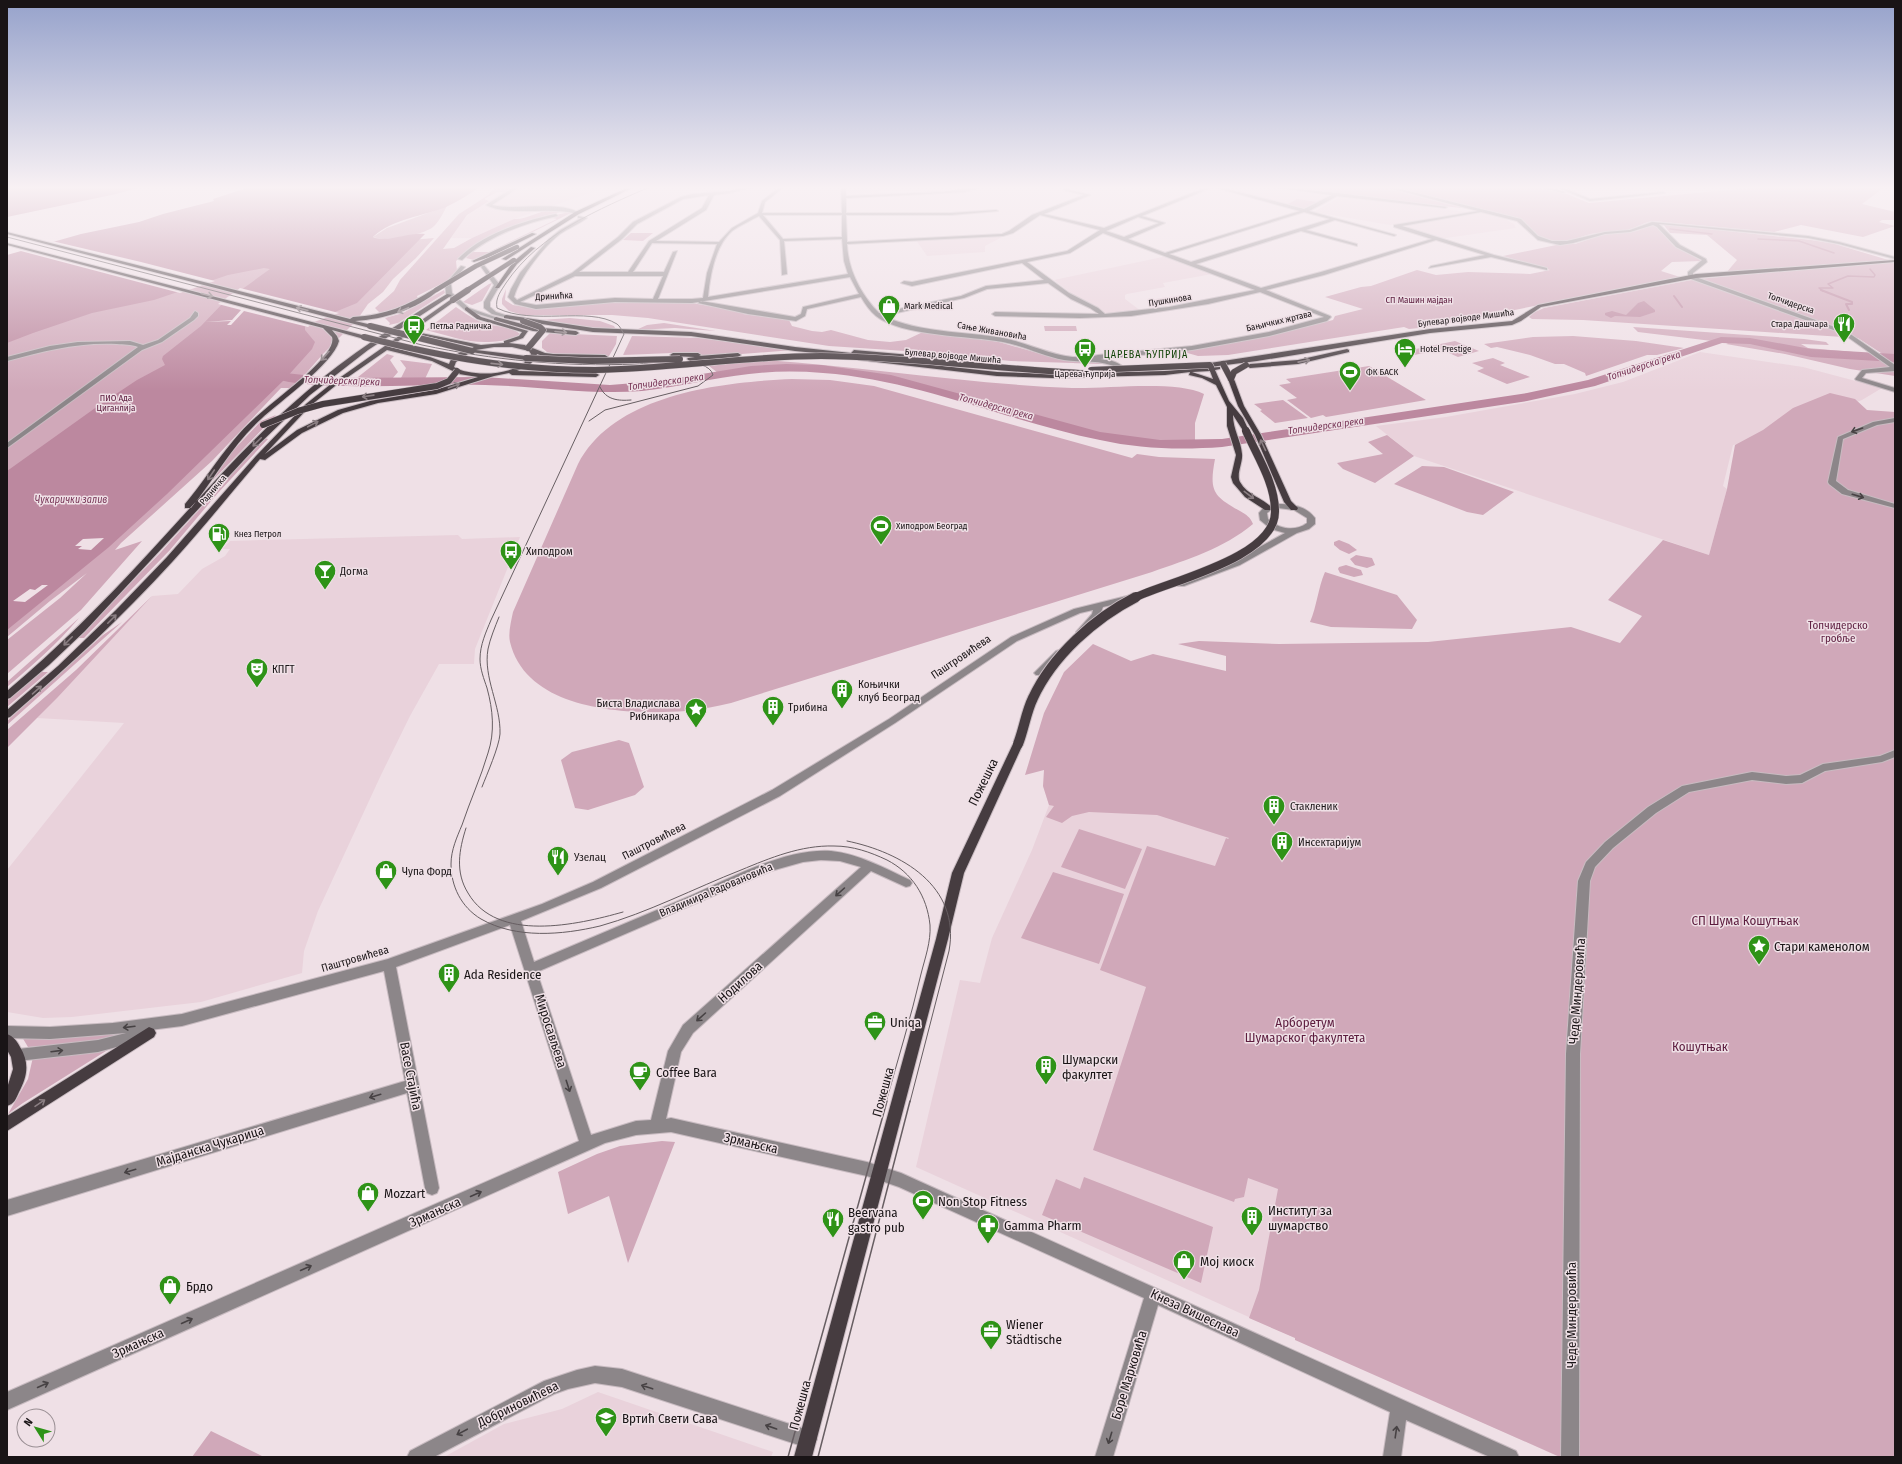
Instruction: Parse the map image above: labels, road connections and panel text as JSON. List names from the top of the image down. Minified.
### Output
{"streets":{"main road":["Булевар војводе Мишића","Радничка","Пожешка"],"street":["Дринићка","Пушкинова","Топчидерска","Бањичких жртава","Сање Живановића","Паштровићева","Владимира Радовановића","Нодилова","Чеде Миндеровића","Миросављева","Васе Стајића","Зрмањска","Мајданска Чукарица","Кнеза Вишеслава","Боре Марковића","Добриновићева"]},"crossings":[["Пушкинова","Бањичких жртава"],["Топчидерска","Булевар војводе Мишића"],["Бањичких жртава","Сање Живановића"],["Паштровићева","Миросављева"],["Паштровићева","Васе Стајића"],["Пожешка","Зрмањска"],["Пожешка","Кнеза Вишеслава"],["Пожешка","Добриновићева"],["Владимира Радовановића","Нодилова"],["Владимира Радовановића","Миросављева"],["Нодилова","Зрмањска"],["Миросављева","Зрмањска"],["Васе Стајића","Мајданска Чукарица"],["Зрмањска","Кнеза Вишеслава"],["Кнеза Вишеслава","Боре Марковића"]],"one_way":["Нодилова","Миросављева","Зрмањска","Мајданска Чукарица","Боре Марковића","Добриновићева"],"districts":["ЦАРЕВА ЋУПРИЈА"],"water":["Топчидерска река","Чукарички залив"],"parks":["СП Машин мајдан","ПИО Ада Циганлија","Топчидерско гробље","СП Шума Кошутњак","Арборетум Шумарског факултета","Кошутњак"],"places":{"shop":["Mark Medical","Чупа Форд","Mozzart","Мој киоск","Брдо"],"restaurant":["Стара Дашчара","Узелац","Beervana gastro pub"],"bus stop":["Петља Радничка","Царева Ћуприја","Хиподром"],"hotel":["Hotel Prestige"],"sports":["ФК БАСК","Хиподром Београд","Non Stop Fitness"],"fuel station":["Кнез Петрол"],"bar":["Догма"],"theatre":["КПГТ"],"building":["Коњички клуб Београд","Трибина","Стакленик","Инсектаријум","Ada Residence","Шумарски факултет","Институт за шумарство"],"place":["Биста Владислава Рибникара","Стари каменолом"],"office":["Uniqa","Wiener Städtische"],"cafe":["Coffee Bara"],"pharmacy":["Gamma Pharm"],"school or university":["Вртић Свети Сава"]},"north":"top left"}
